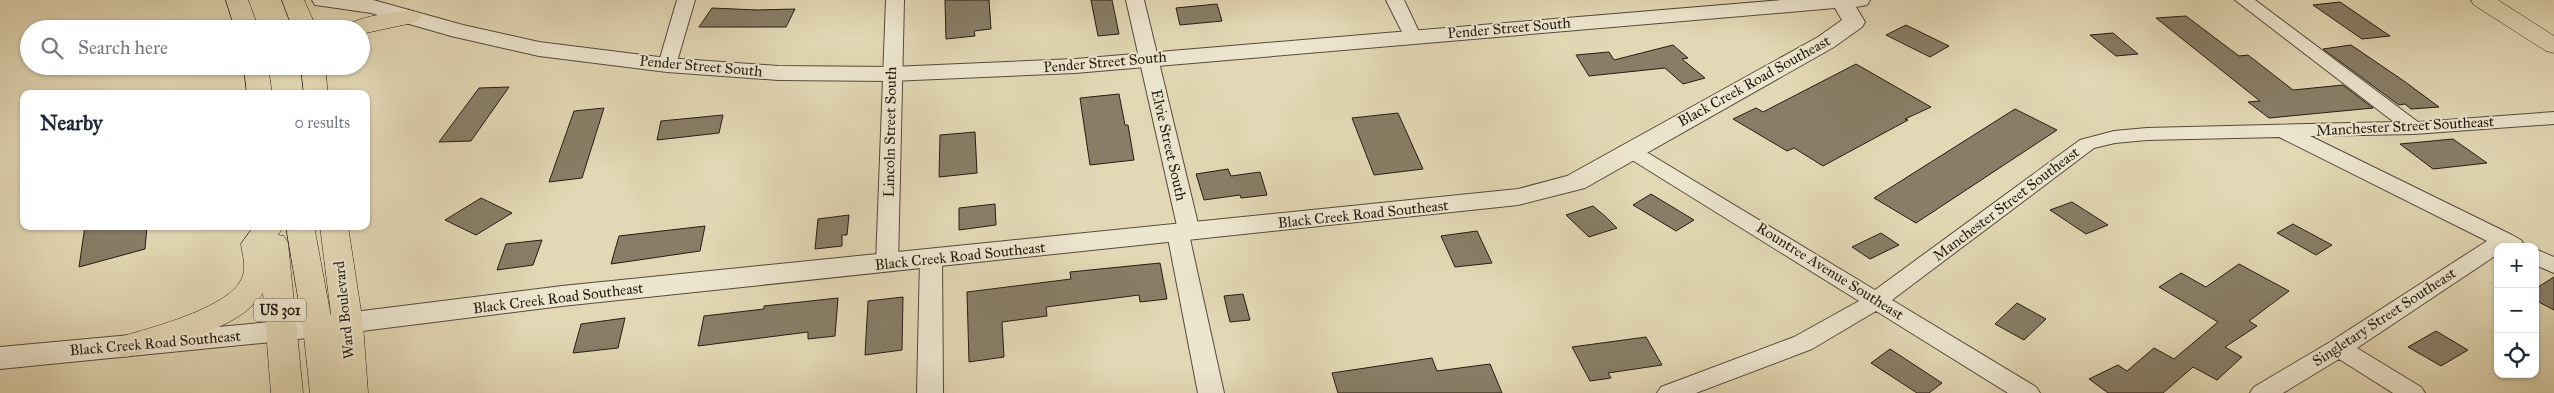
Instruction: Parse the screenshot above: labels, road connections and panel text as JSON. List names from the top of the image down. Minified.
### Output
{"streets":{"main road":["US 301","Ward Boulevard"],"street":["Pender Street South","Black Creek Road Southeast","Manchester Street Southeast","Lincoln Street South","Elvie Street South","Rountree Avenue Southeast","Singletary Street Southeast"]},"crossings":[["Pender Street South","Black Creek Road Southeast"],["Pender Street South","Lincoln Street South"],["Pender Street South","Elvie Street South"],["Black Creek Road Southeast","Lincoln Street South"],["Black Creek Road Southeast","Elvie Street South"],["Black Creek Road Southeast","Rountree Avenue Southeast"],["Black Creek Road Southeast","US 301"],["Black Creek Road Southeast","Ward Boulevard"],["Manchester Street Southeast","Rountree Avenue Southeast"]],"page":{"search":"Search here","heading":["Nearby","0 results"],"map_buttons":["+","−"]}}
